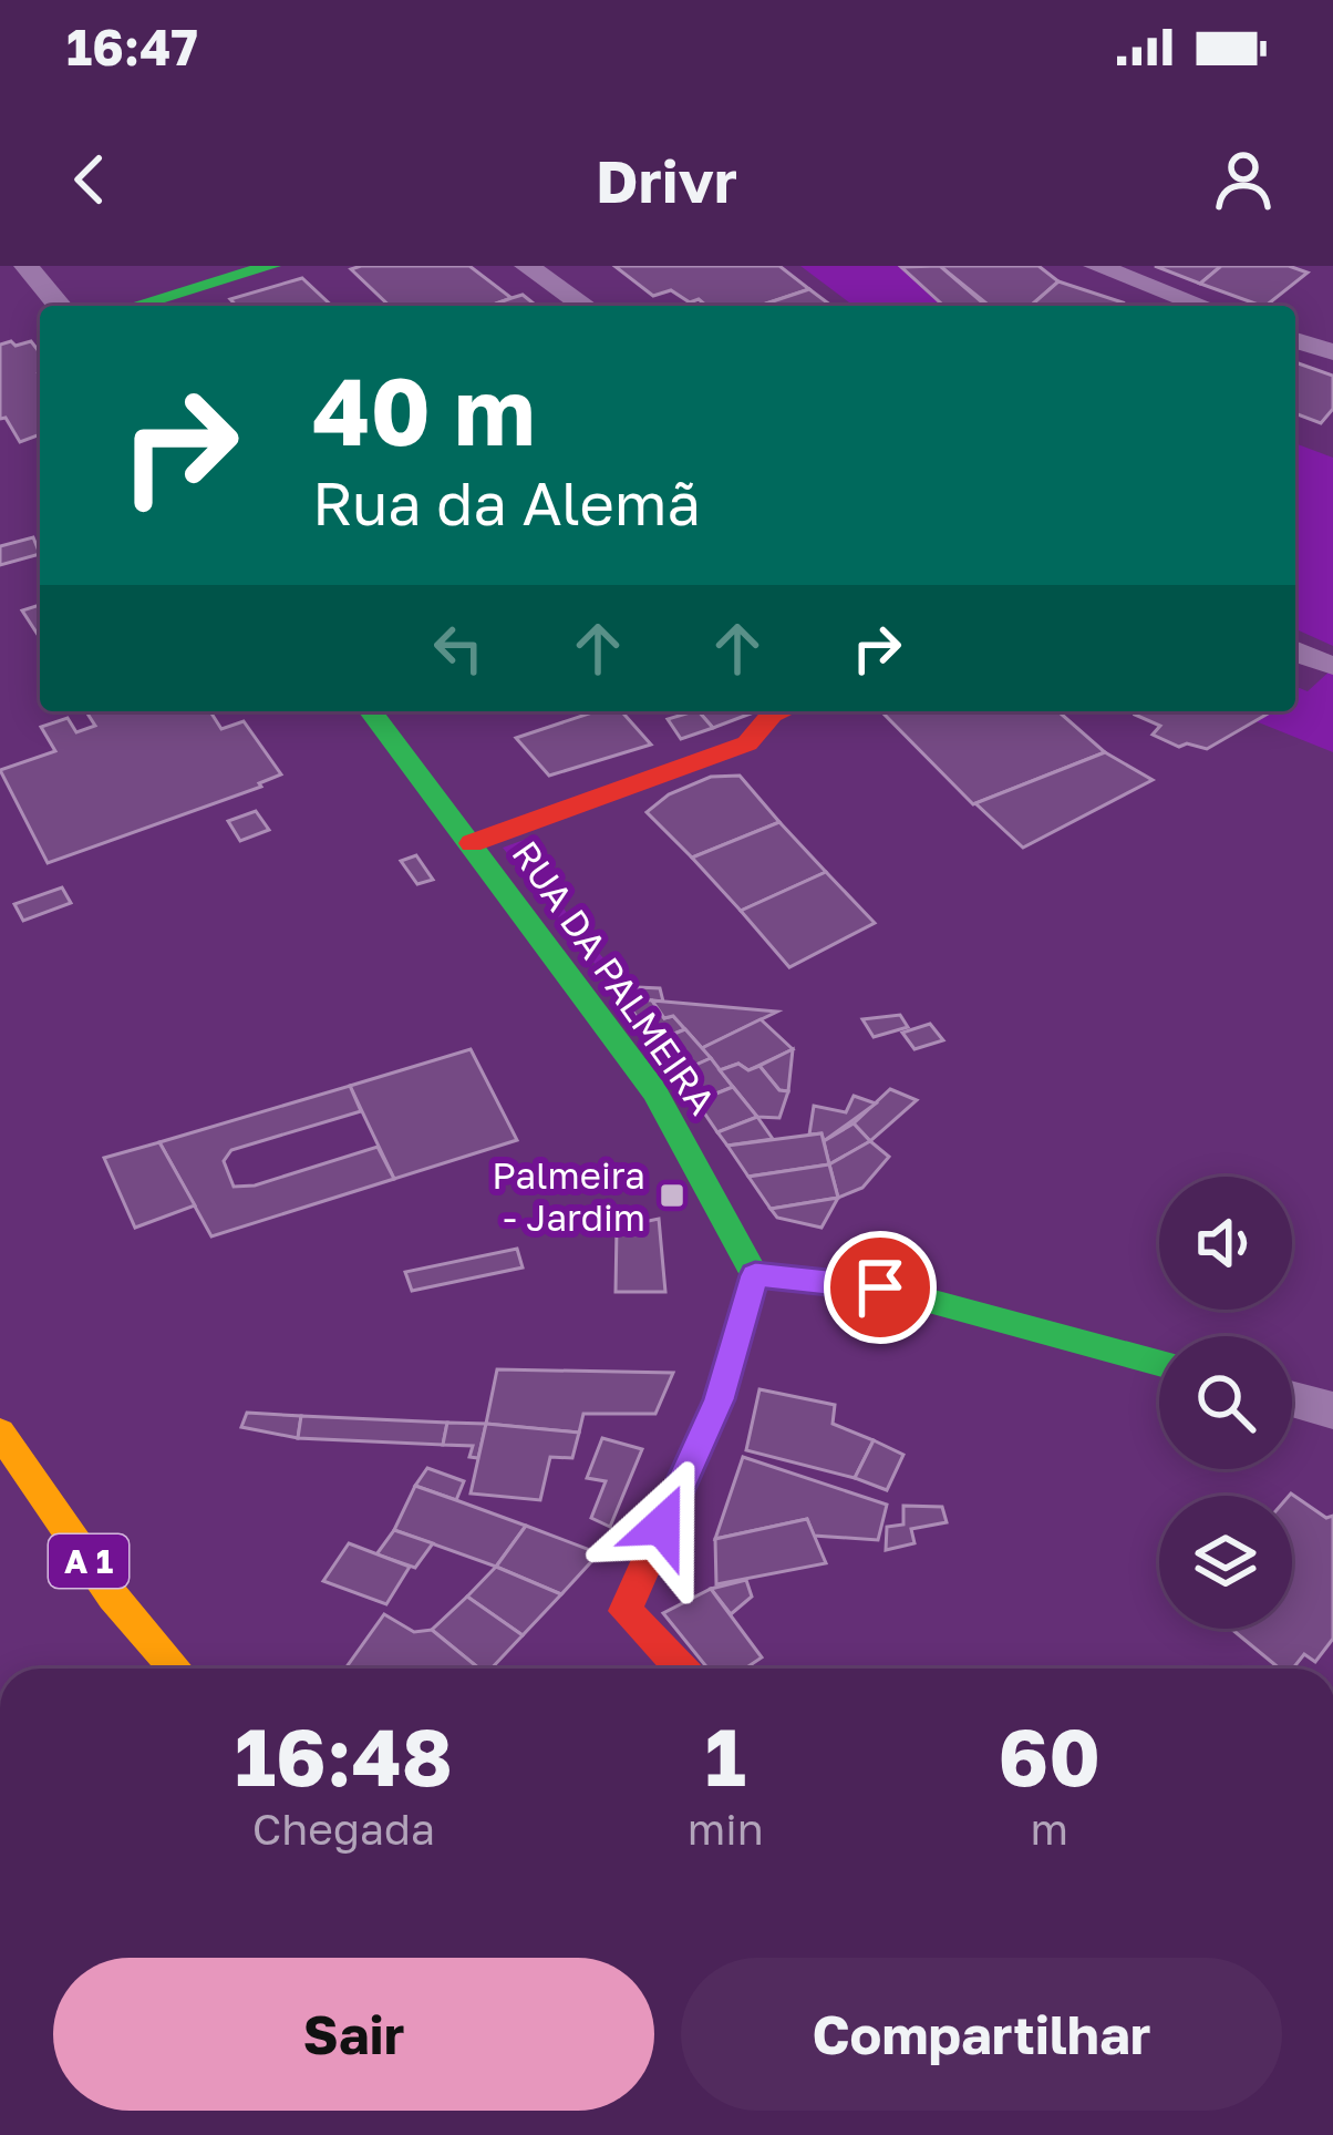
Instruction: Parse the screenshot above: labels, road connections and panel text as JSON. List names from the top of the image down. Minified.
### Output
{"streets":{"main road":["RUA DA PALMEIRA","A 1"]},"places":{"transit":["Palmeira - Jardim"]},"page":{"status":"16:47","header":"Drivr","turn":["40 m","Rua da Alemã"],"eta":["16:48","Chegada","1","min","60","m"],"buttons":["Sair","Compartilhar"]}}
